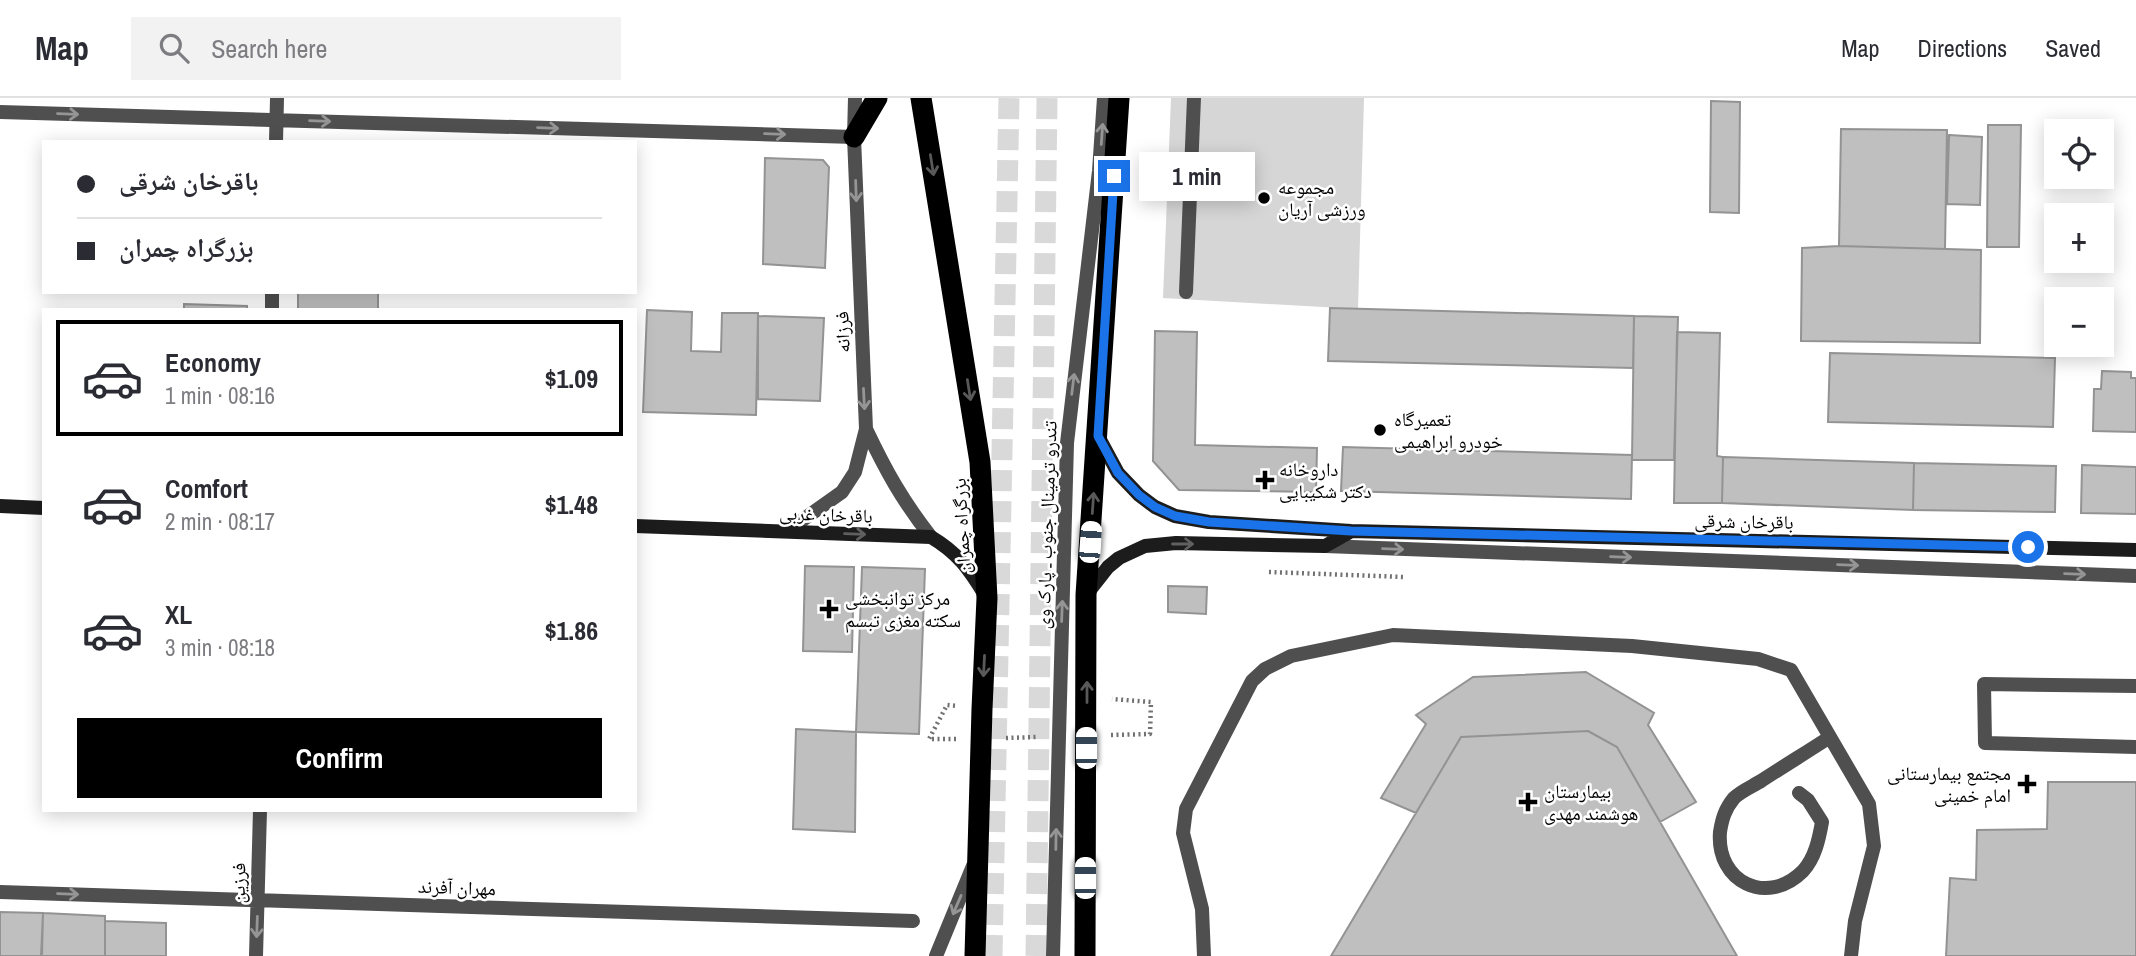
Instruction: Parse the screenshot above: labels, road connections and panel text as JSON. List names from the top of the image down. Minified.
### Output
{"streets":{"highway":["بزرگراه چمران"],"street":["فرزانه","باقرخان غربی","باقرخان شرقی","تندرو ترمینال جنوب ـ پارک وی","فرزین","مهران آفرند"]},"crossings":[["فرزانه","باقرخان غربی"],["فرزین","مهران آفرند"]],"one_way":["فرزانه","باقرخان غربی","فرزین"],"places":{"other":["مجموعه ورزشی آریان","تعمیرگاه خودرو ابراهیمی"],"health":["داروخانه دکتر شکیبایی","مرکز توانبخشی سکته مغزی تبسم","مجتمع بیمارستانی امام خمینی","بیمارستان هوشمند مهدی"]},"page":{"header":"Map","search":"Search here","nav":["Map","Directions","Saved"],"map_buttons":["+","−"],"banner":["باقرخان شرقی","بزرگراه چمران"],"bubble":"1 min","list":[{"name":"Economy","note":"1 min · 08:16","value":"$1.09"},{"name":"Comfort","note":"2 min · 08:17","value":"$1.48"},{"name":"XL","note":"3 min · 08:18","value":"$1.86"}],"buttons":"Confirm"}}
